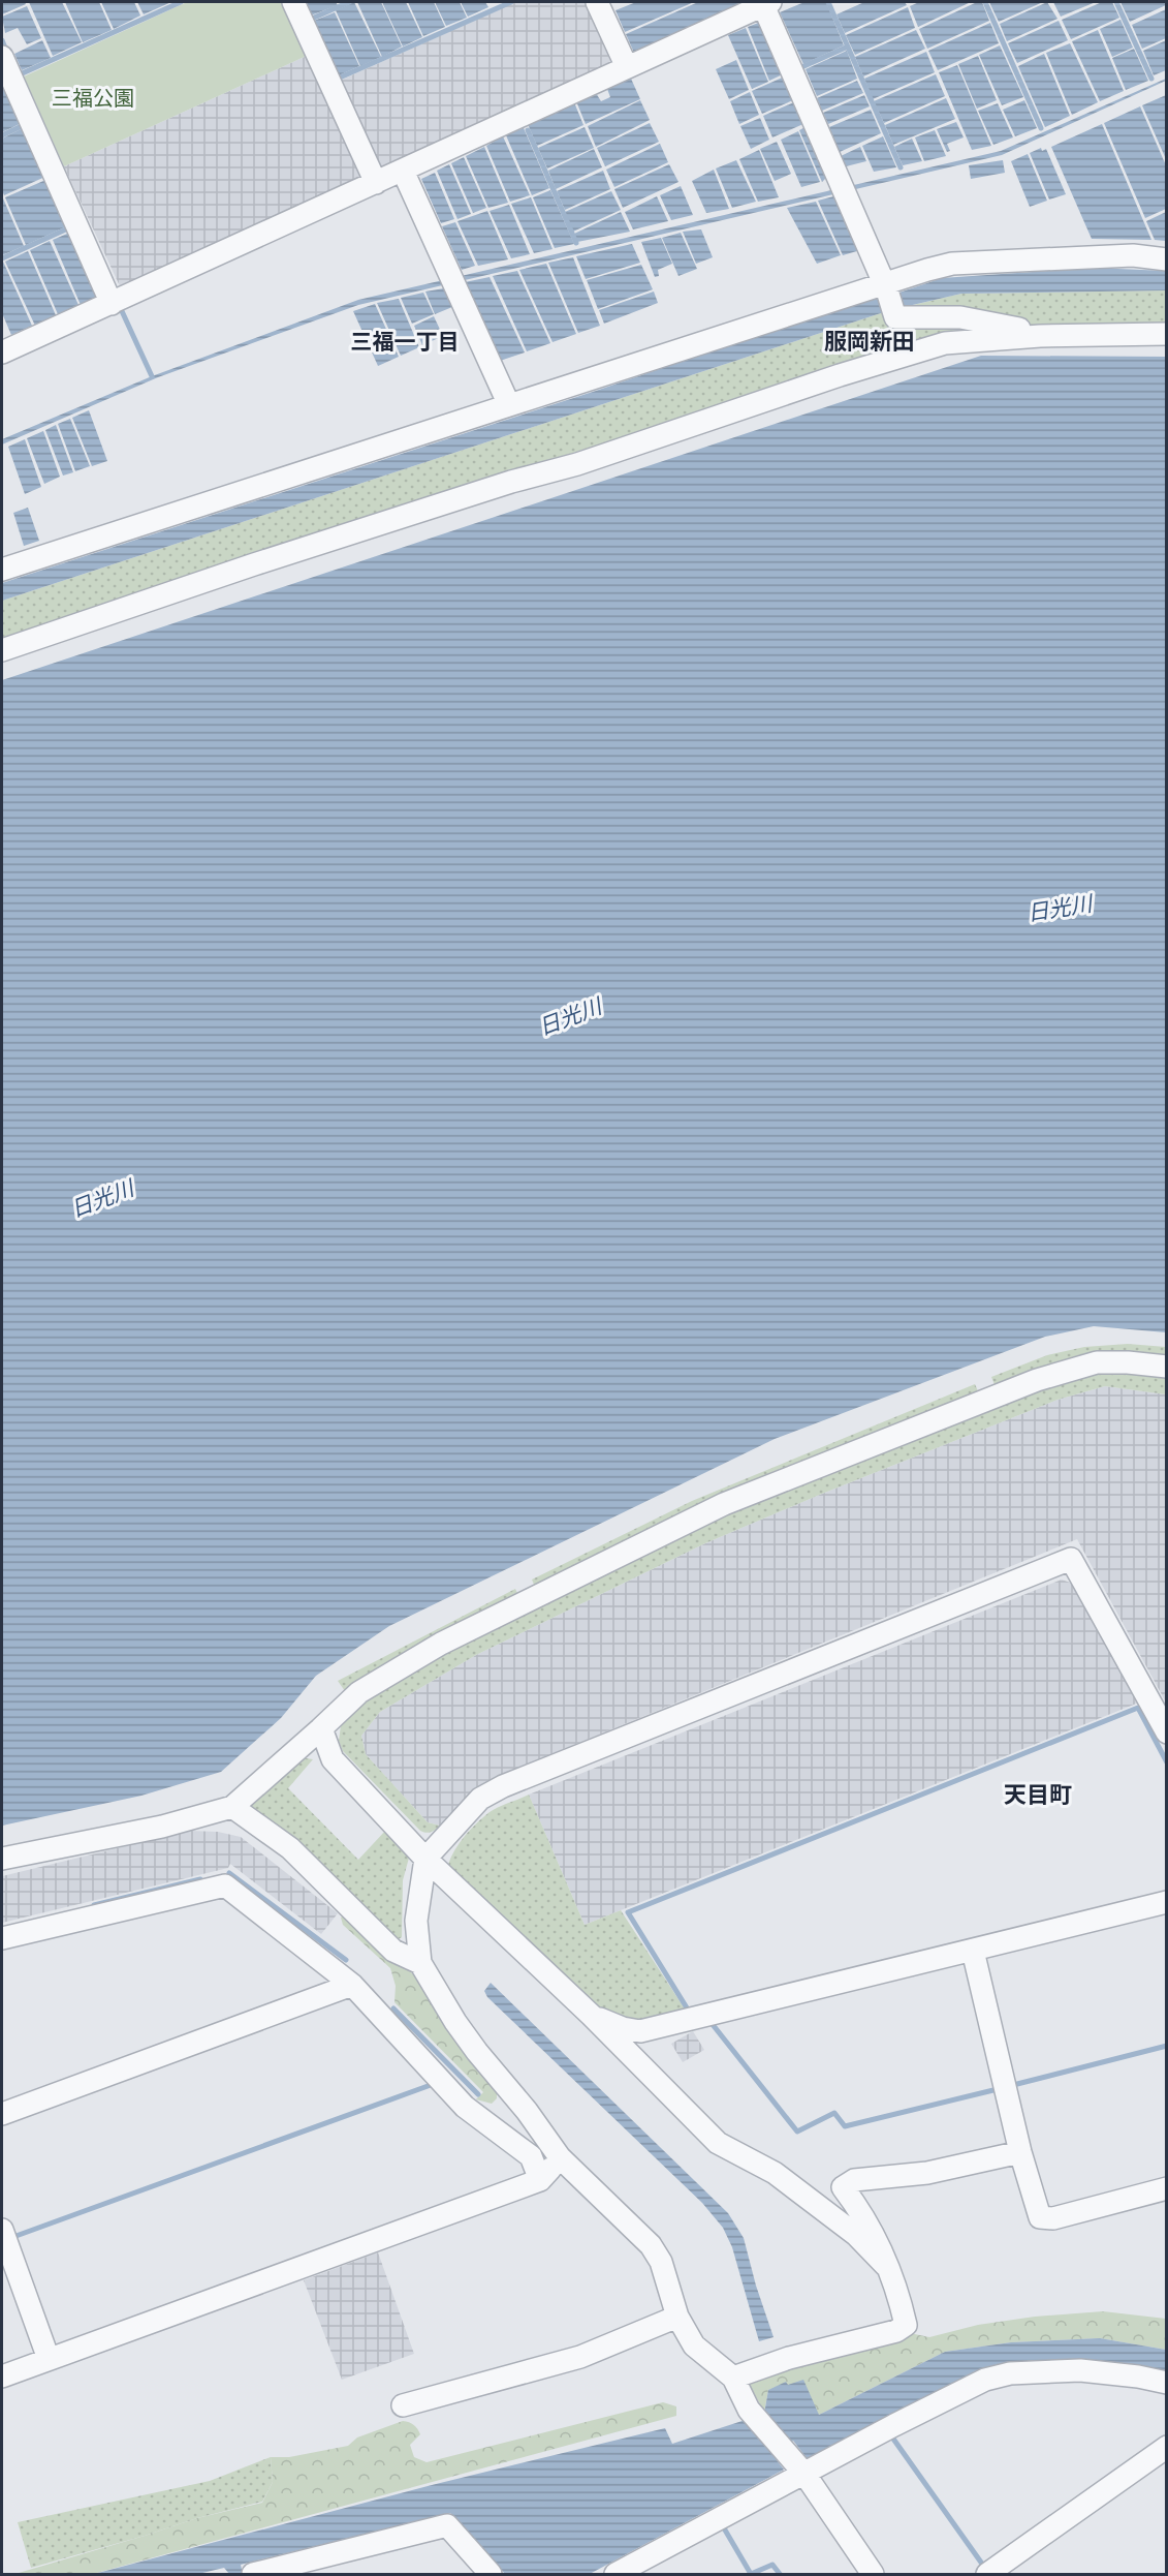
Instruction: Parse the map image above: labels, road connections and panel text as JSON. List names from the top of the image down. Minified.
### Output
{"districts":["服岡新田","三福一丁目","天目町"],"water":["日光川"],"parks":["三福公園"]}
